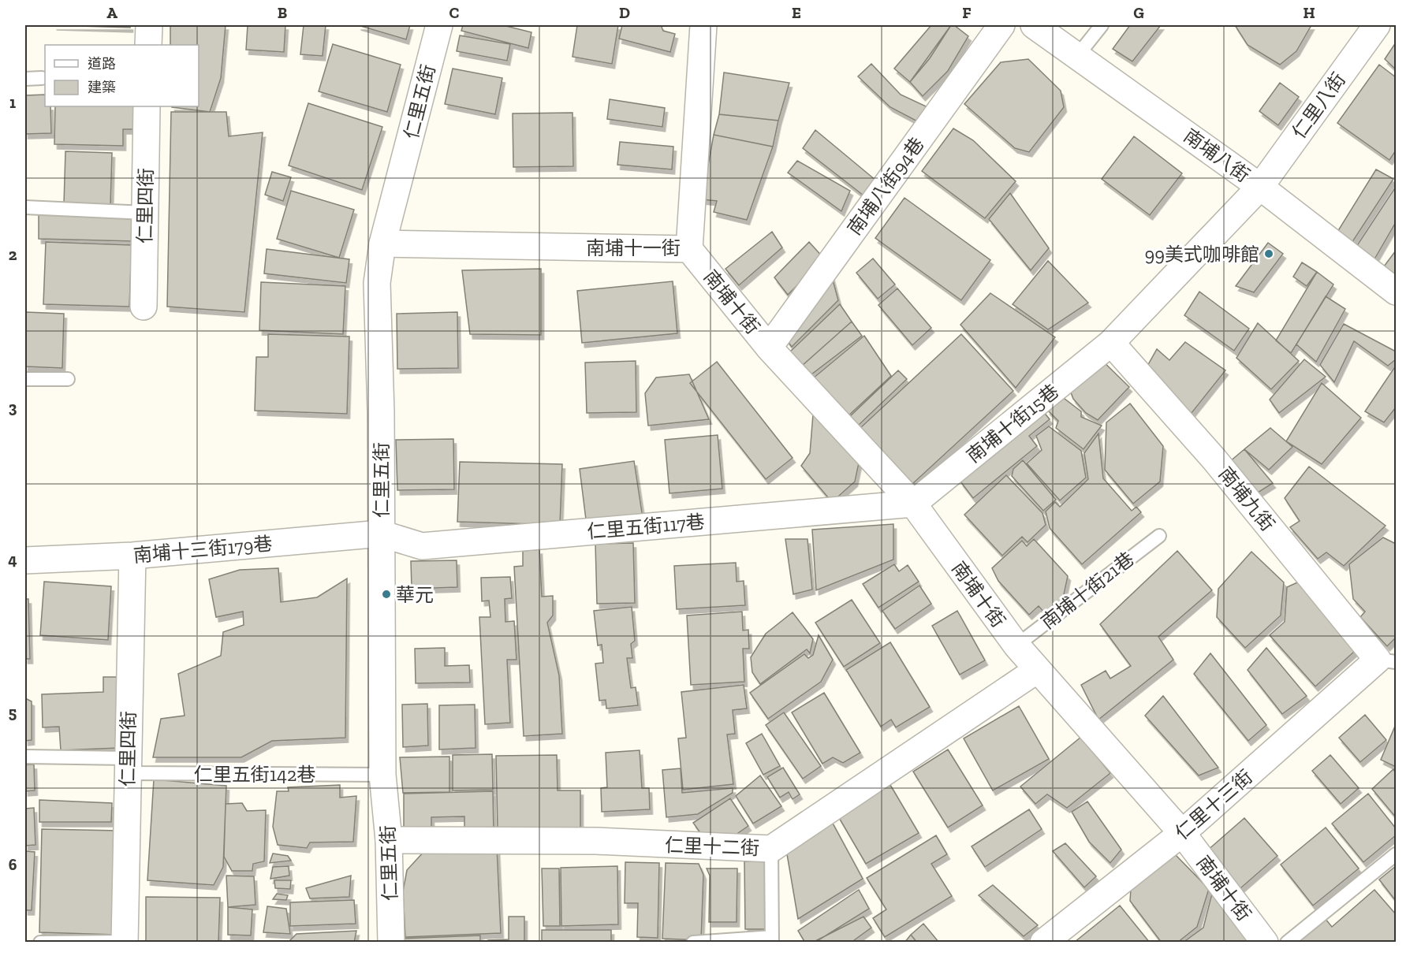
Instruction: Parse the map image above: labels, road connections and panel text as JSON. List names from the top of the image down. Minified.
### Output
{"streets":{"street":["仁里五街","仁里八街","南埔八街","南埔八街94巷","仁里四街","南埔十一街","南埔十街","南埔十街15巷","南埔九街","仁里五街117巷","南埔十三街179巷","仁里十三街","仁里十二街"],"lane":["南埔十街21巷","仁里五街142巷"]},"crossings":[["仁里五街","南埔十一街"],["仁里五街","仁里五街117巷"],["仁里五街","南埔十三街179巷"],["仁里五街","仁里五街142巷"],["仁里五街","仁里十二街"],["仁里八街","南埔八街"],["仁里八街","南埔十街15巷"],["仁里八街","南埔九街"],["南埔八街94巷","南埔十街"],["仁里四街","南埔十三街179巷"],["仁里四街","仁里五街142巷"],["南埔十一街","南埔十街"],["南埔十街","南埔十街15巷"],["南埔十街","仁里五街117巷"],["南埔十街","南埔十街21巷"],["南埔十街","仁里十三街"],["南埔十街","仁里十二街"],["南埔十街15巷","南埔九街"],["南埔十街15巷","仁里五街117巷"],["南埔九街","仁里十三街"],["仁里五街117巷","南埔十三街179巷"]],"places":["99美式咖啡館","華元"],"legend":["道路","建築"],"grid":{"columns":["A","B","C","D","E","F","G","H"],"rows":["1","2","3","4","5","6"]}}
